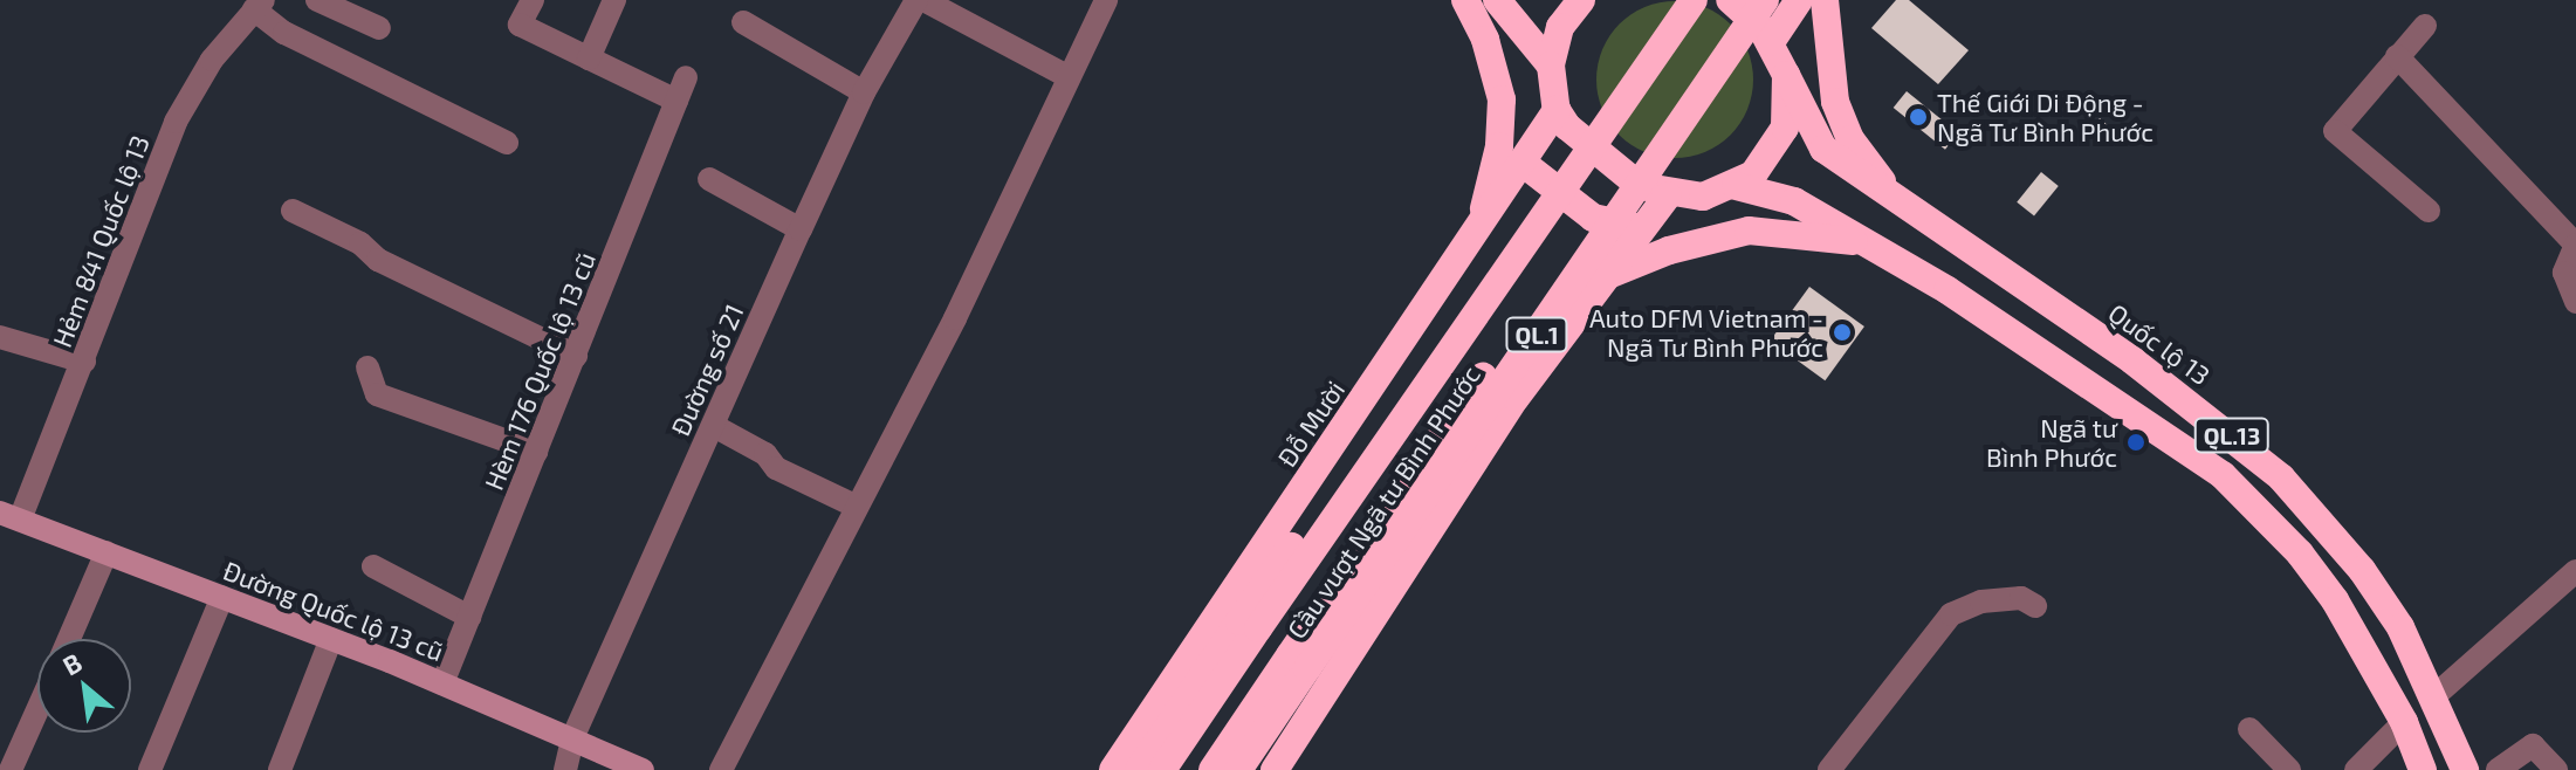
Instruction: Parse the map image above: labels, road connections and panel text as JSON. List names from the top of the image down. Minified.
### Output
{"streets":{"highway":["QL.1","Quốc lộ 13","Đỗ Mười","QL.13","Cầu vượt Ngã tư Bình Phước"],"street":["Hẻm 841 Quốc lộ 13","Đường số 21","Hèm 176 Quốc lộ 13 cũ","Đường Quốc lộ 13 cũ"]},"crossings":[["Hẻm 841 Quốc lộ 13","Đường Quốc lộ 13 cũ"],["QL.1","QL.13"],["QL.1","Cầu vượt Ngã tư Bình Phước"],["Quốc lộ 13","QL.13"],["Đường số 21","Đường Quốc lộ 13 cũ"],["Hèm 176 Quốc lộ 13 cũ","Đường Quốc lộ 13 cũ"],["Đỗ Mười","QL.13"]],"places":["Thế Giới Di Động - Ngã Tư Bình Phước","Auto DFM Vietnam - Ngã Tư Bình Phước","Ngã tư Bình Phước"],"north":"top left"}
